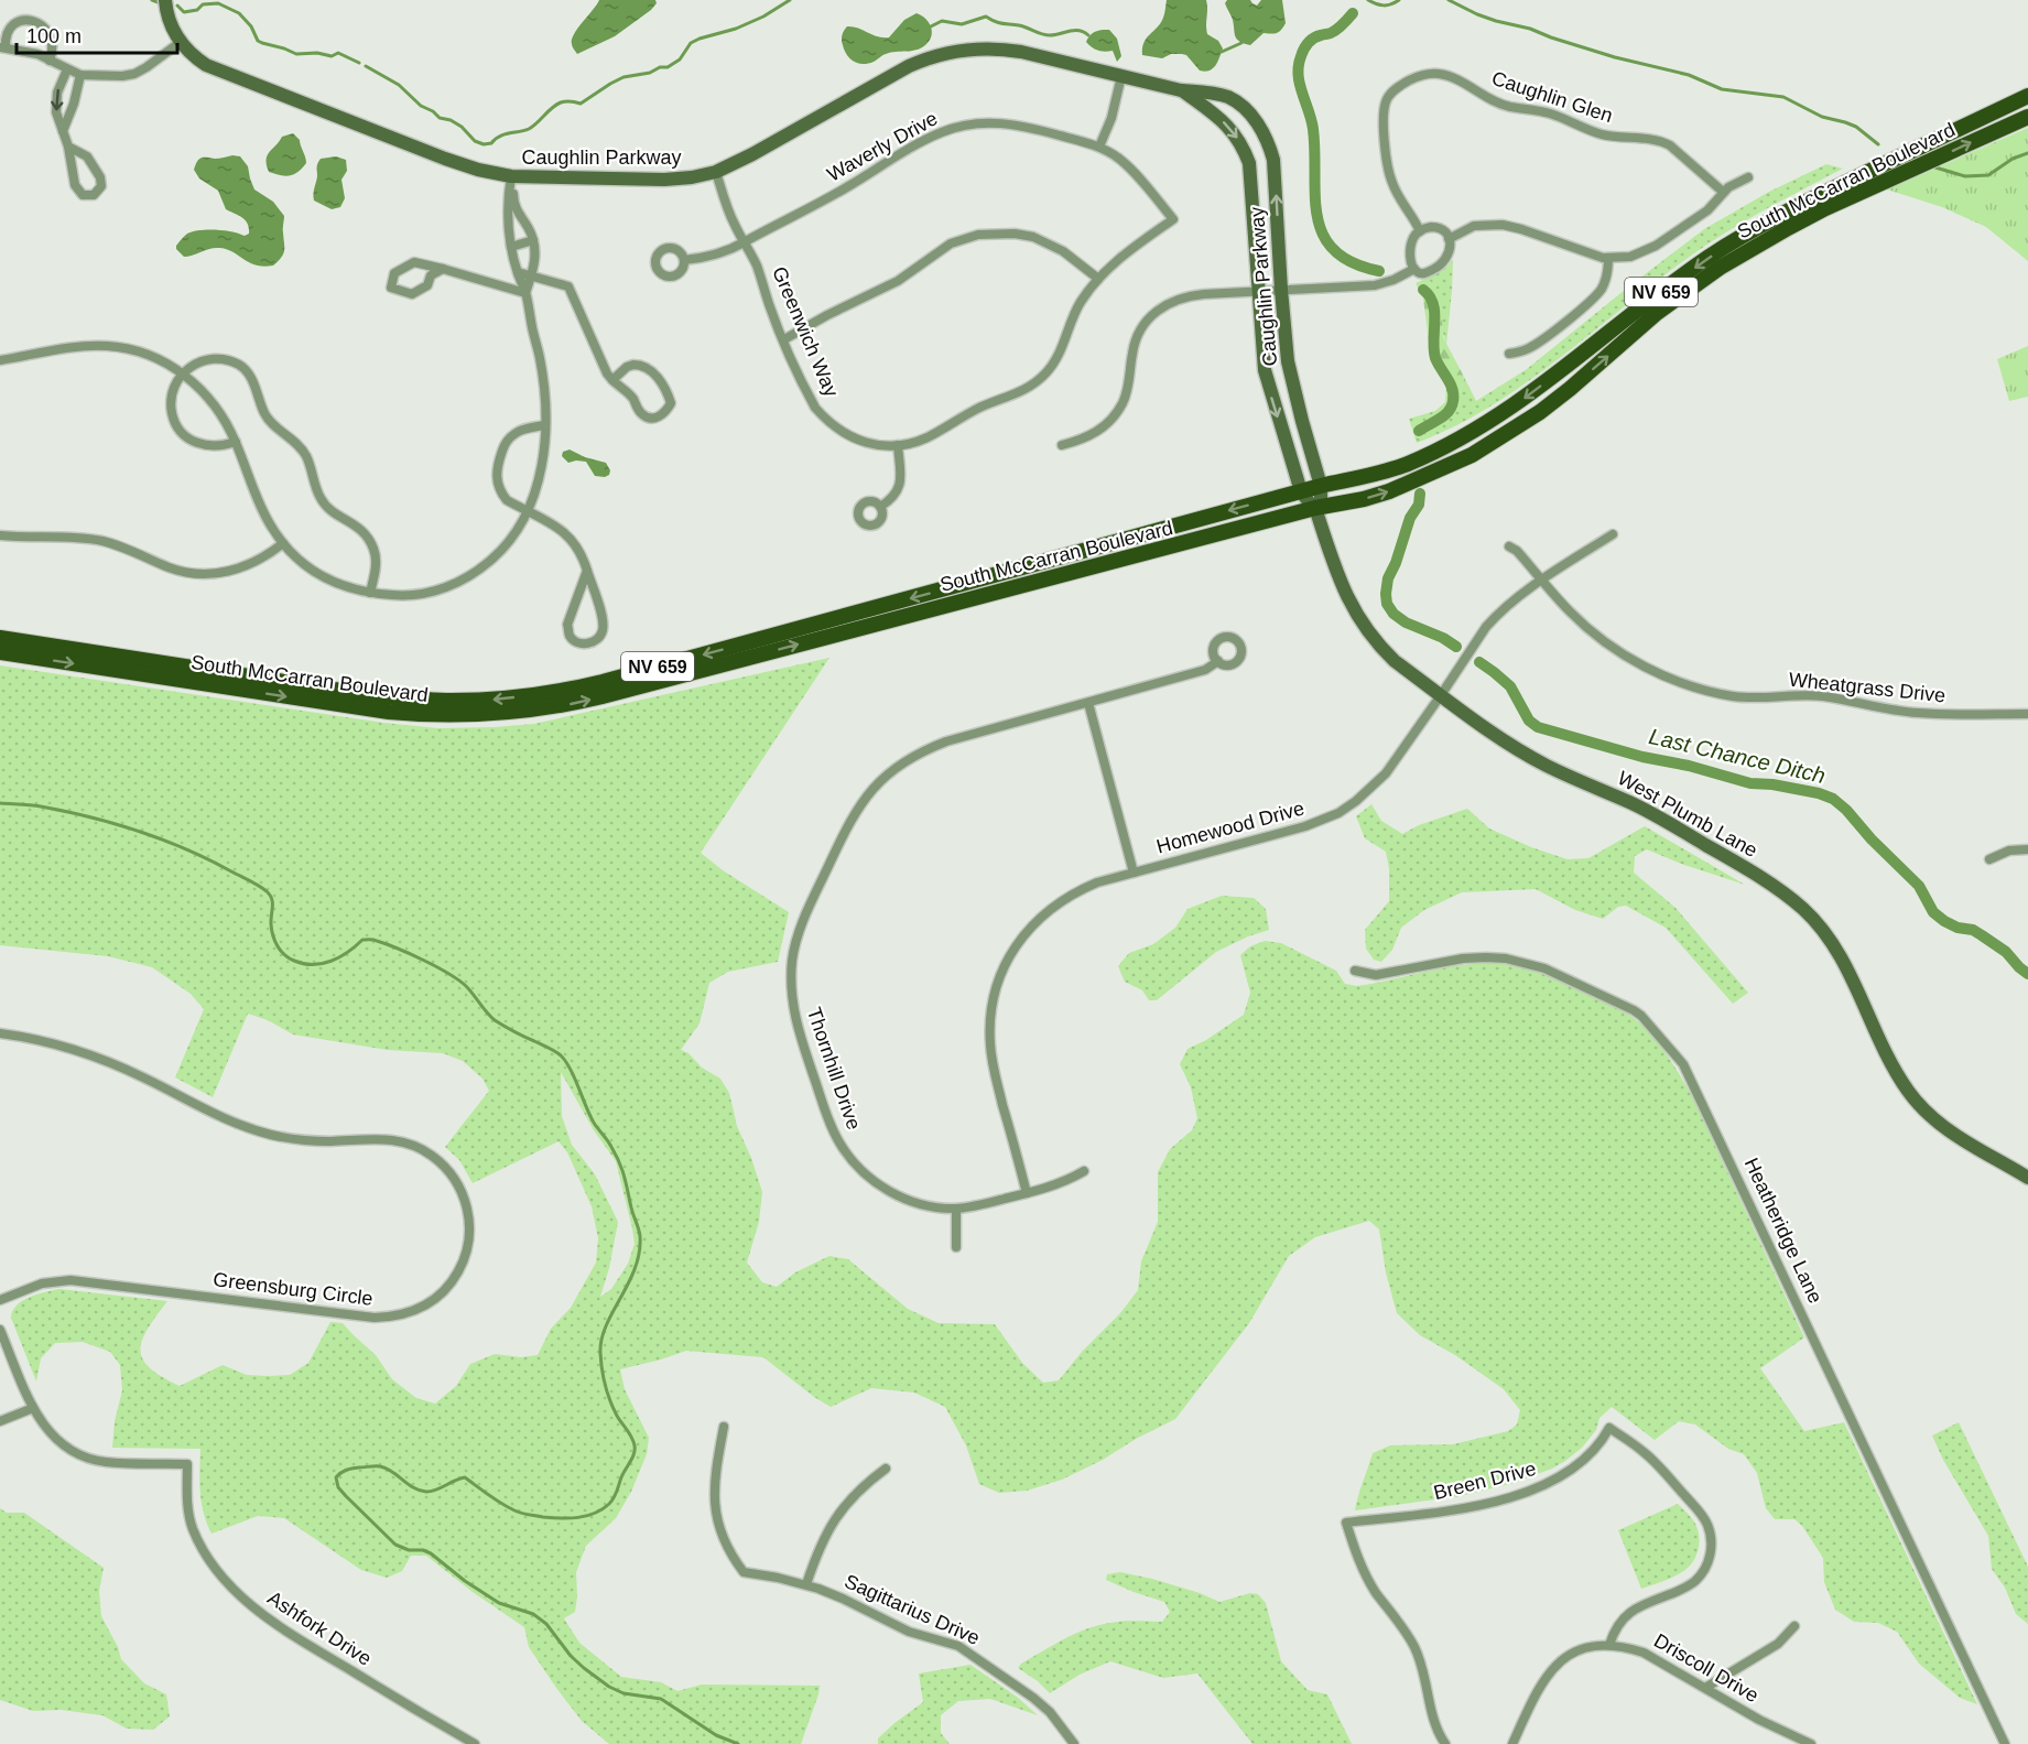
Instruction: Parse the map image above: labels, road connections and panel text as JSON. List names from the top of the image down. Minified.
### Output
{"streets":{"main road":["South McCarran Boulevard","NV 659"],"street":["Caughlin Glen","Waverly Drive","Caughlin Parkway","Greenwich Way","Wheatgrass Drive","West Plumb Lane","Homewood Drive","Thornhill Drive","Heatheridge Lane","Greensburg Circle","Breen Drive","Sagittarius Drive","Ashfork Drive","Driscoll Drive"]},"crossings":[["Waverly Drive","Greenwich Way"],["Caughlin Parkway","South McCarran Boulevard"],["Caughlin Parkway","Greenwich Way"],["Caughlin Parkway","West Plumb Lane"],["South McCarran Boulevard","West Plumb Lane"],["Wheatgrass Drive","Homewood Drive"],["West Plumb Lane","Homewood Drive"],["Homewood Drive","Thornhill Drive"],["Breen Drive","Driscoll Drive"]],"water":["Last Chance Ditch"],"scale_bar":"100 m"}
